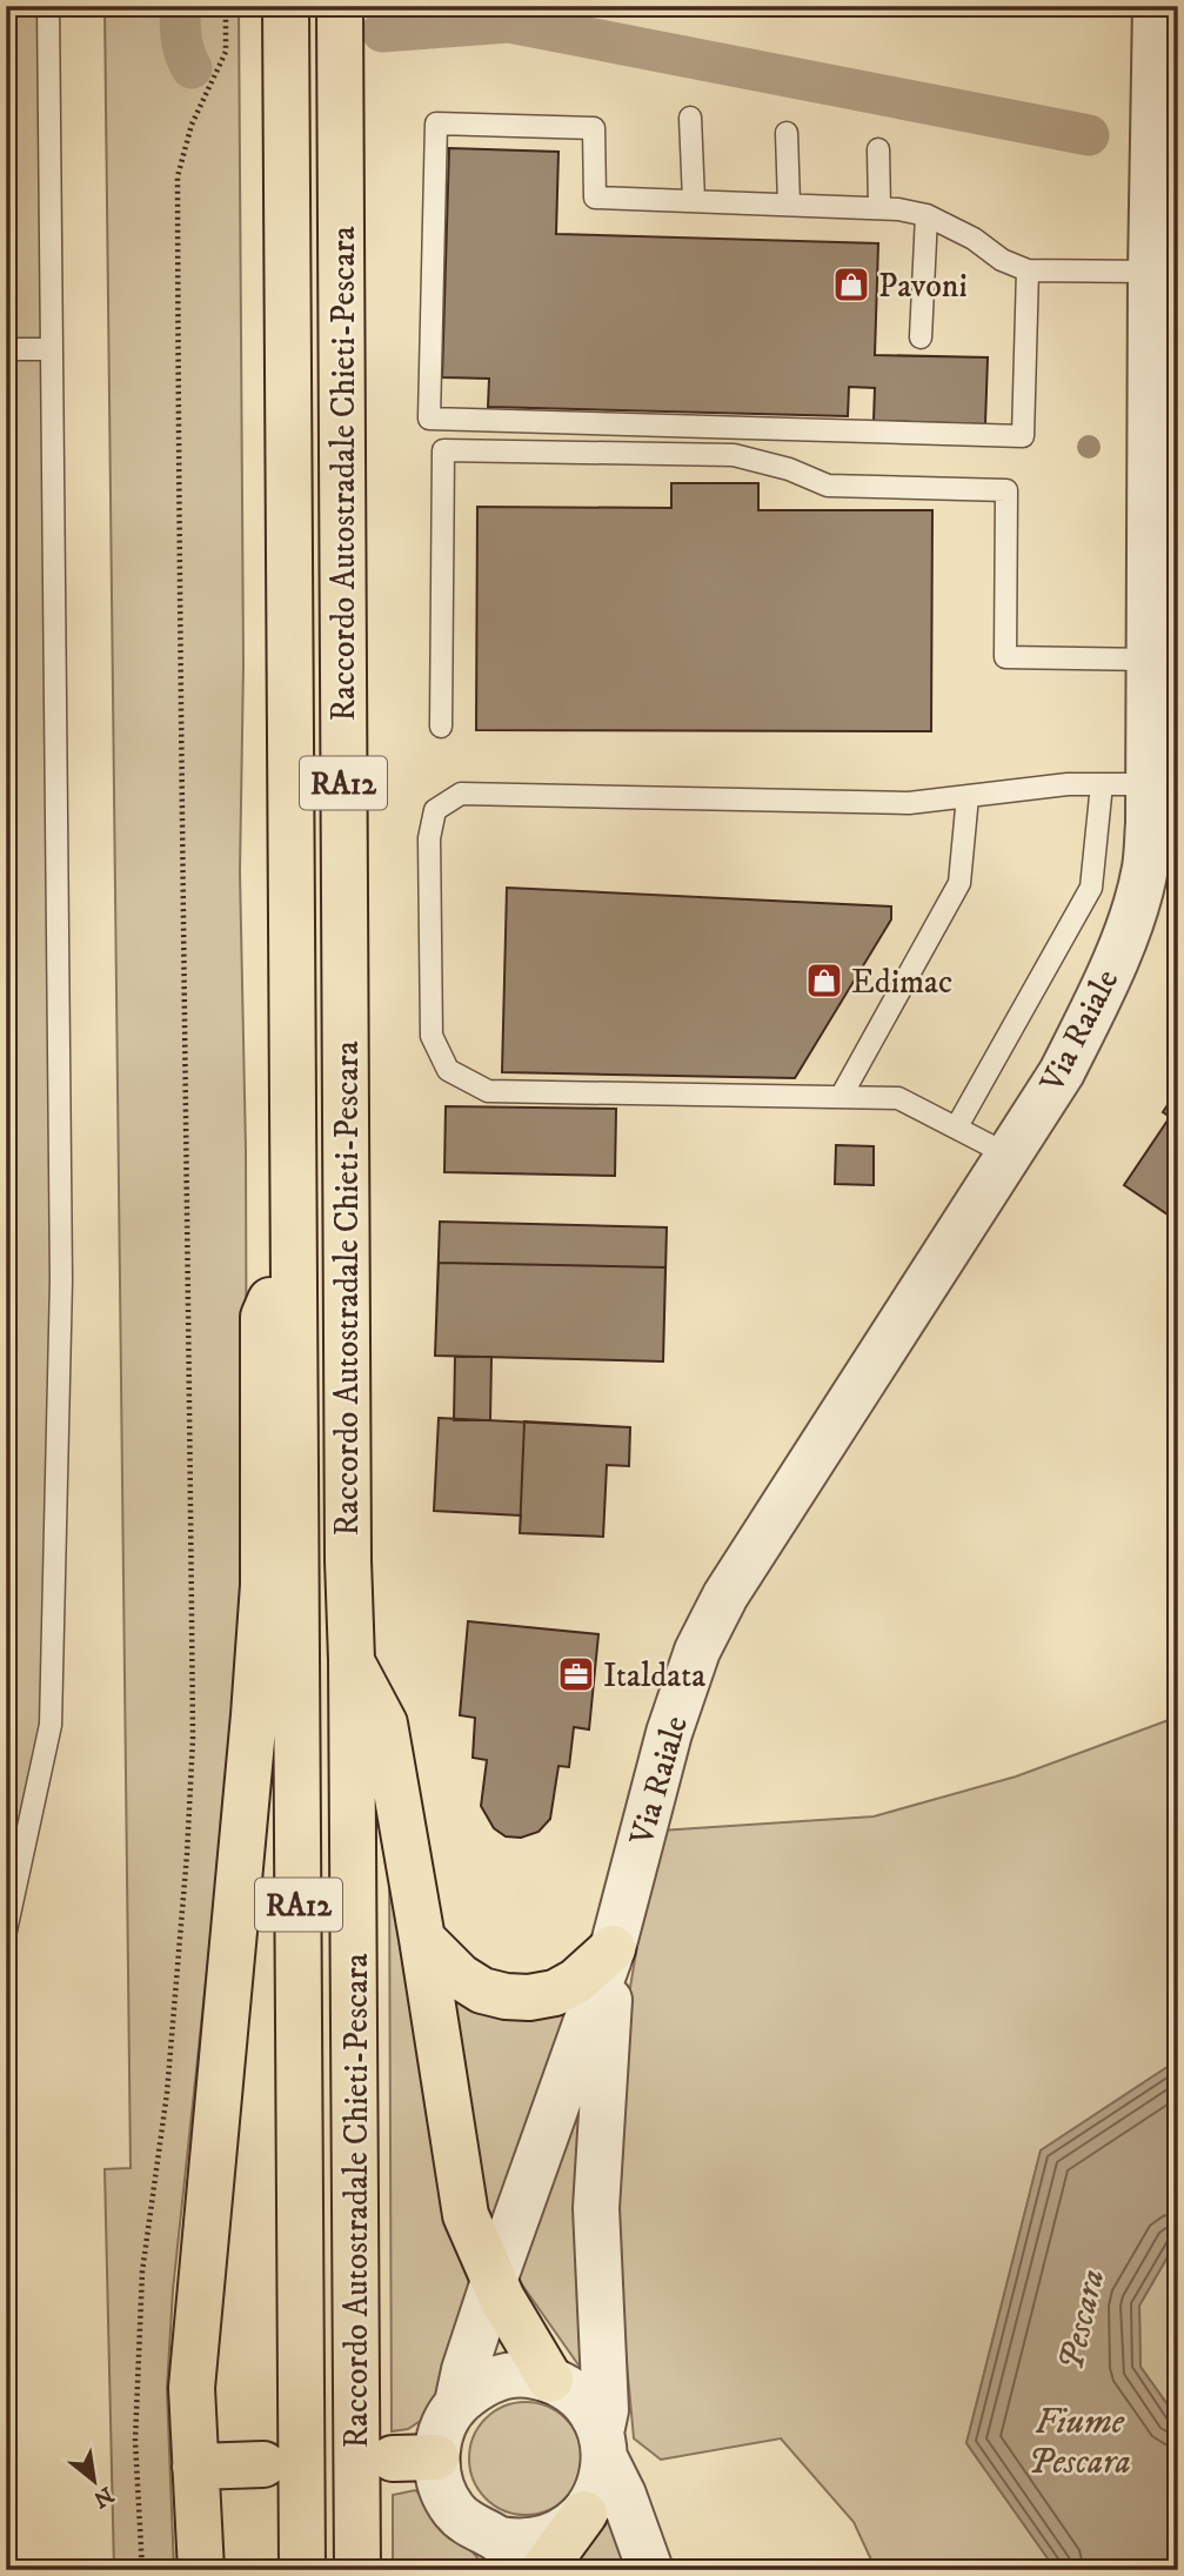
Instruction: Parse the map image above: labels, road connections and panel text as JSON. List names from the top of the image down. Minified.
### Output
{"streets":{"highway":["Raccordo Autostradale Chieti-Pescara","RA12"],"street":["Via Raiale"]},"water":["Pescara","Fiume Pescara"],"places":{"shop":["Pavoni","Edimac"],"office":["Italdata"]},"north":"bottom right"}
